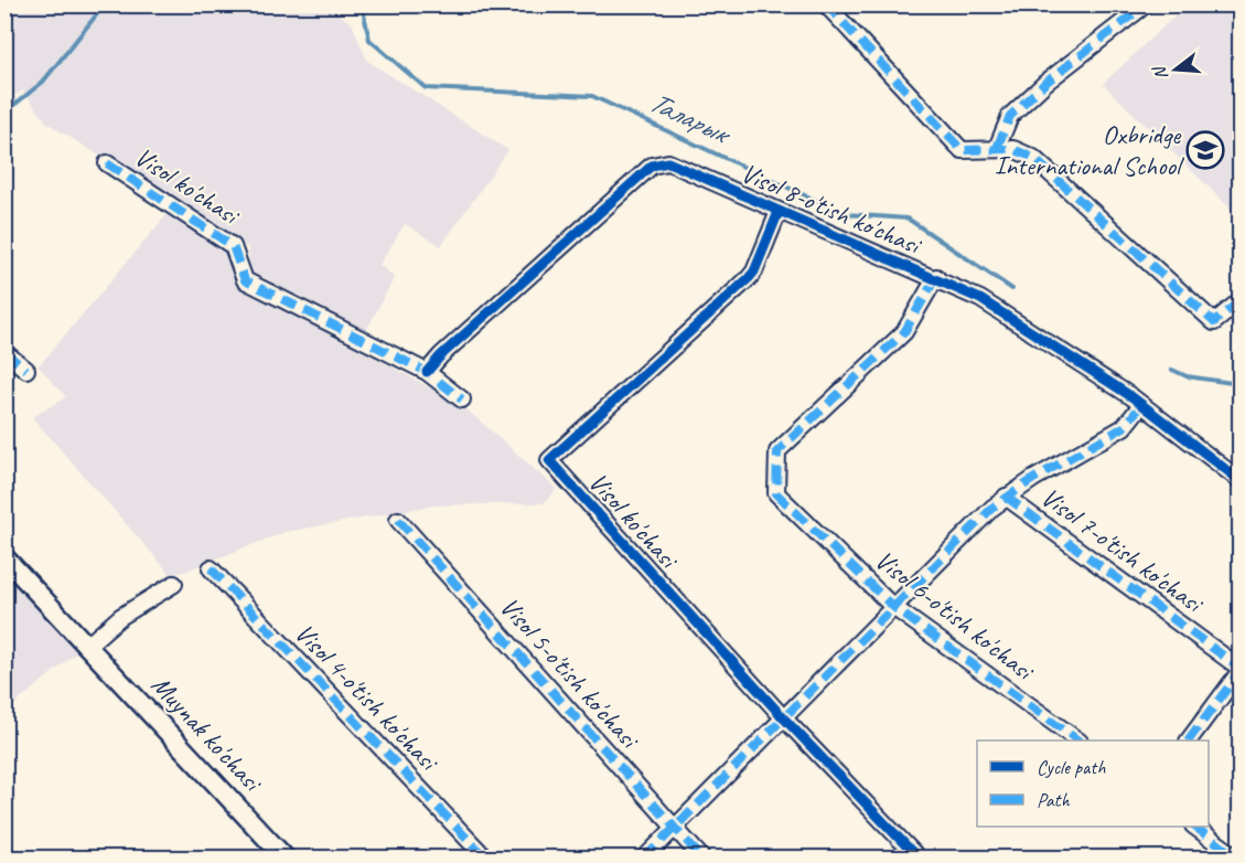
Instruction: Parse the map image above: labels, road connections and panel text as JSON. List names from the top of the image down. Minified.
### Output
{"streets":{"street":["Visol ko'chasi","Visol 8-o'tish ko'chasi","Visol 7-o'tish ko'chasi","Visol 6-o'tish ko'chasi","Visol 5-o'tish ko'chasi","Visol 4-o'tish ko'chasi","Muynak ko'chasi"]},"crossings":[["Visol ko'chasi","Visol 8-o'tish ko'chasi"],["Visol 8-o'tish ko'chasi","Visol 6-o'tish ko'chasi"]],"water":["Таларык"],"places":{"school or university":["Oxbridge International School"]},"legend":["Cycle path","Path"],"north":"left"}
